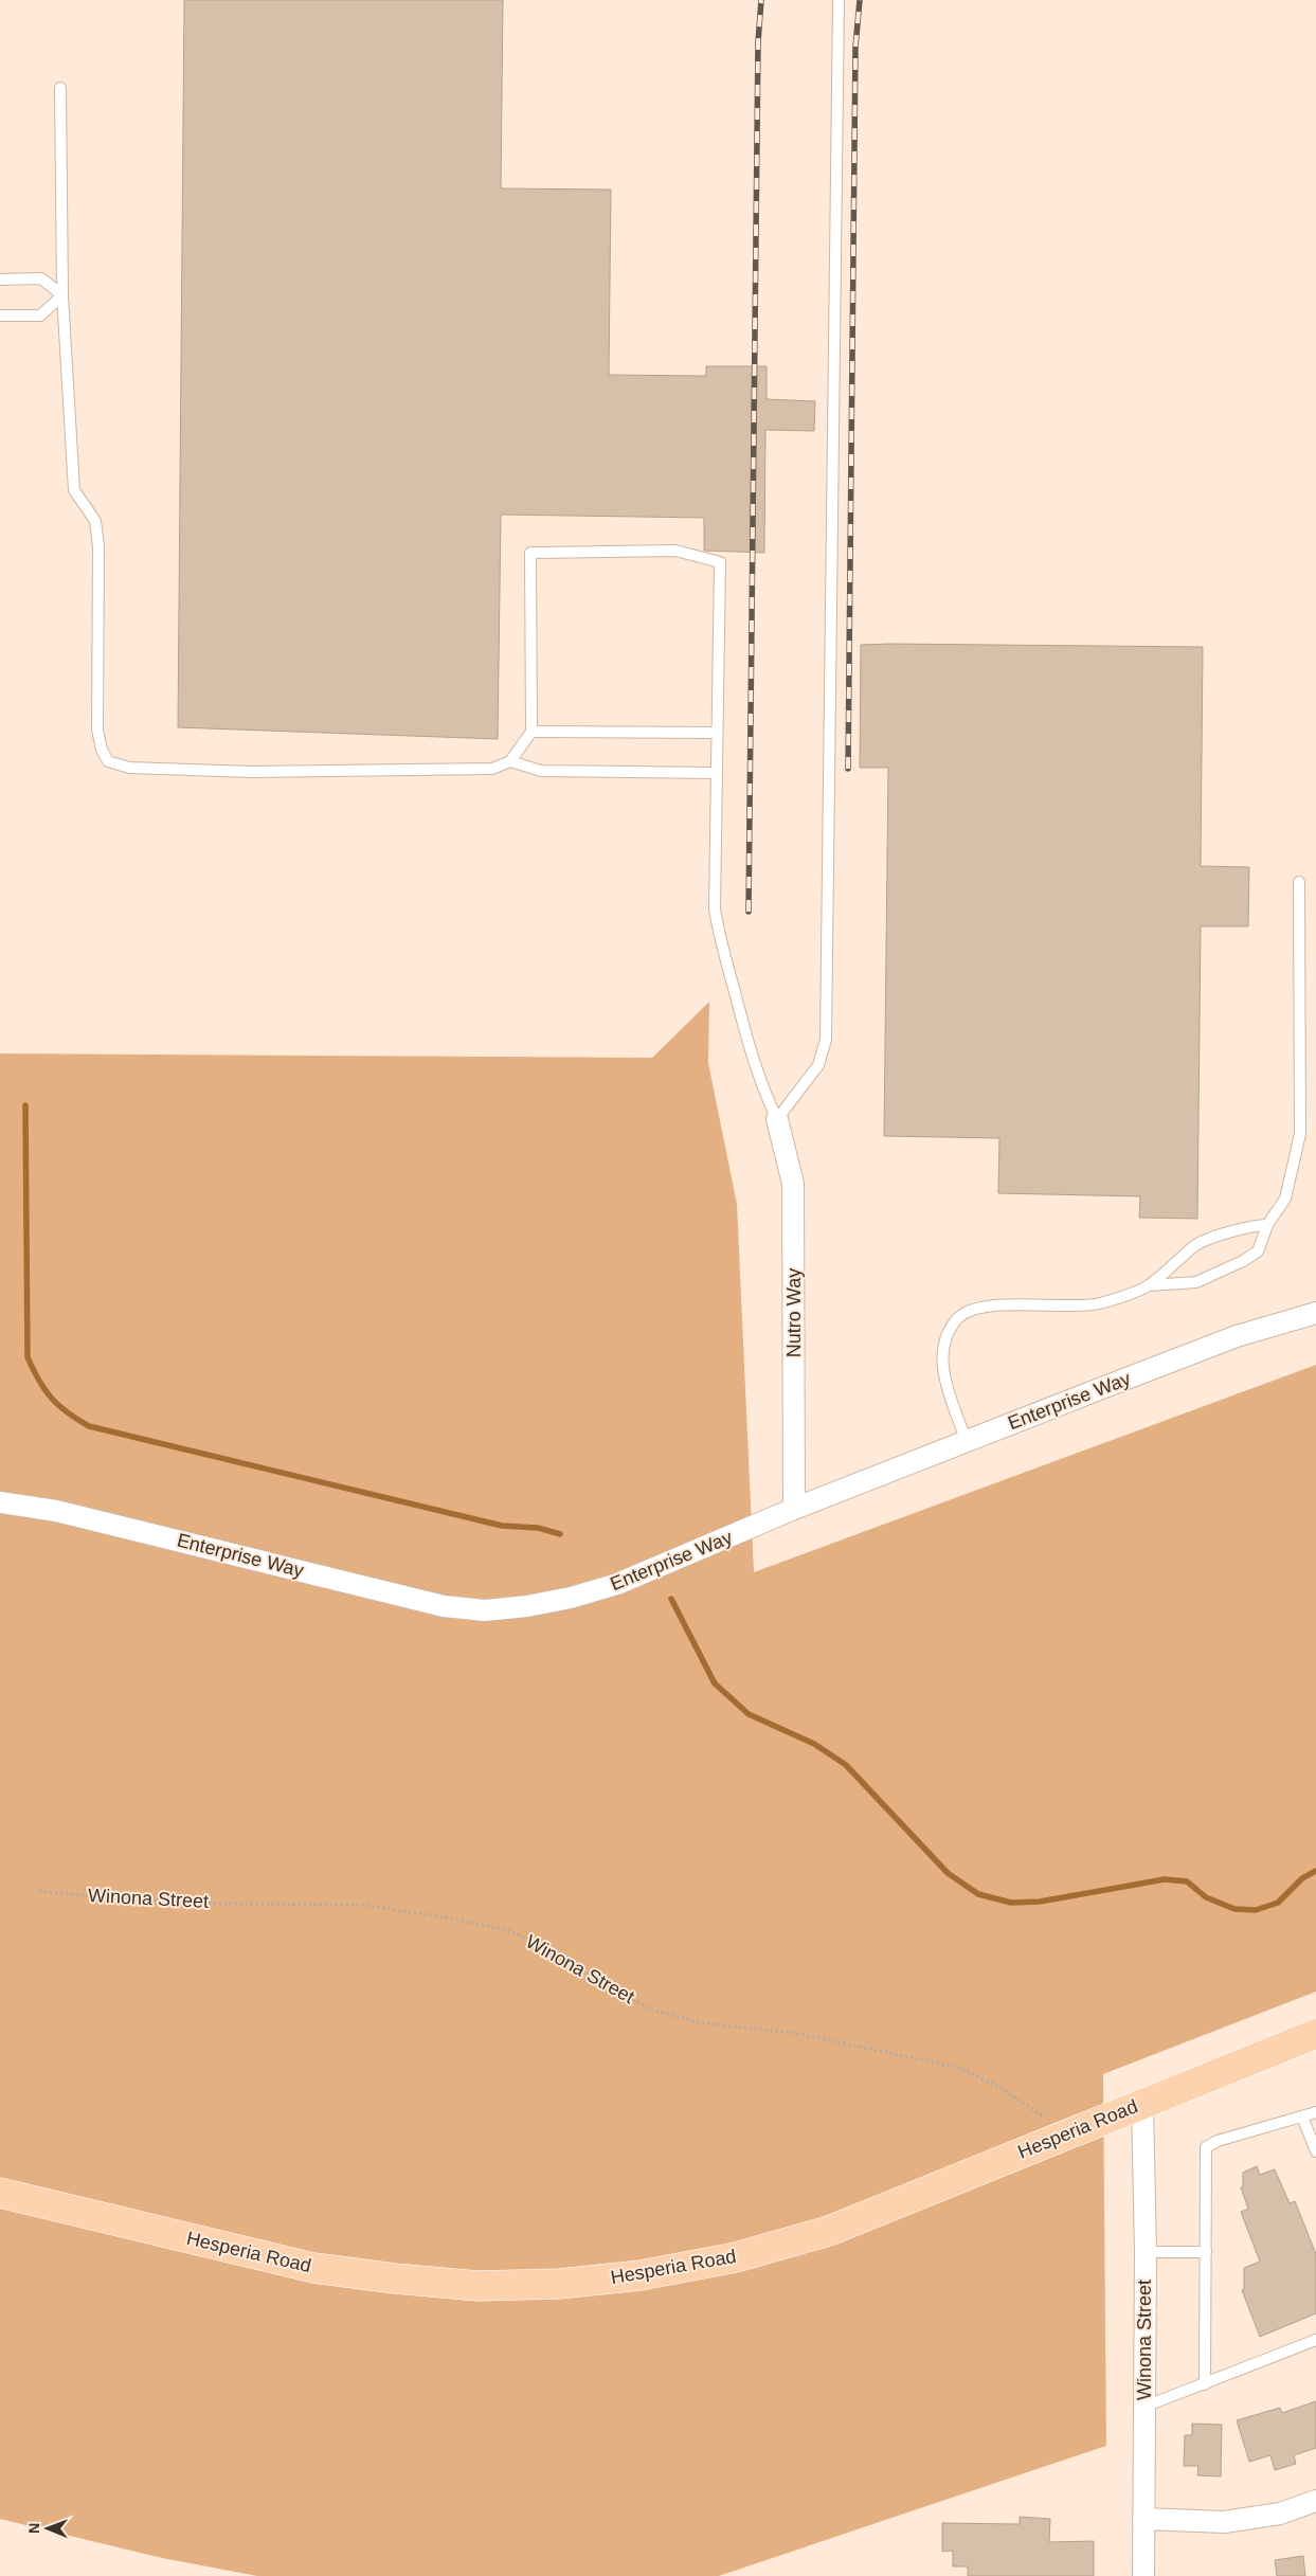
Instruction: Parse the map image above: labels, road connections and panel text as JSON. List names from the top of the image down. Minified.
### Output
{"streets":{"main road":["Hesperia Road"],"street":["Nutro Way","Enterprise Way","Winona Street"]},"crossings":[["Nutro Way","Enterprise Way"],["Winona Street","Hesperia Road"]],"north":"left"}
